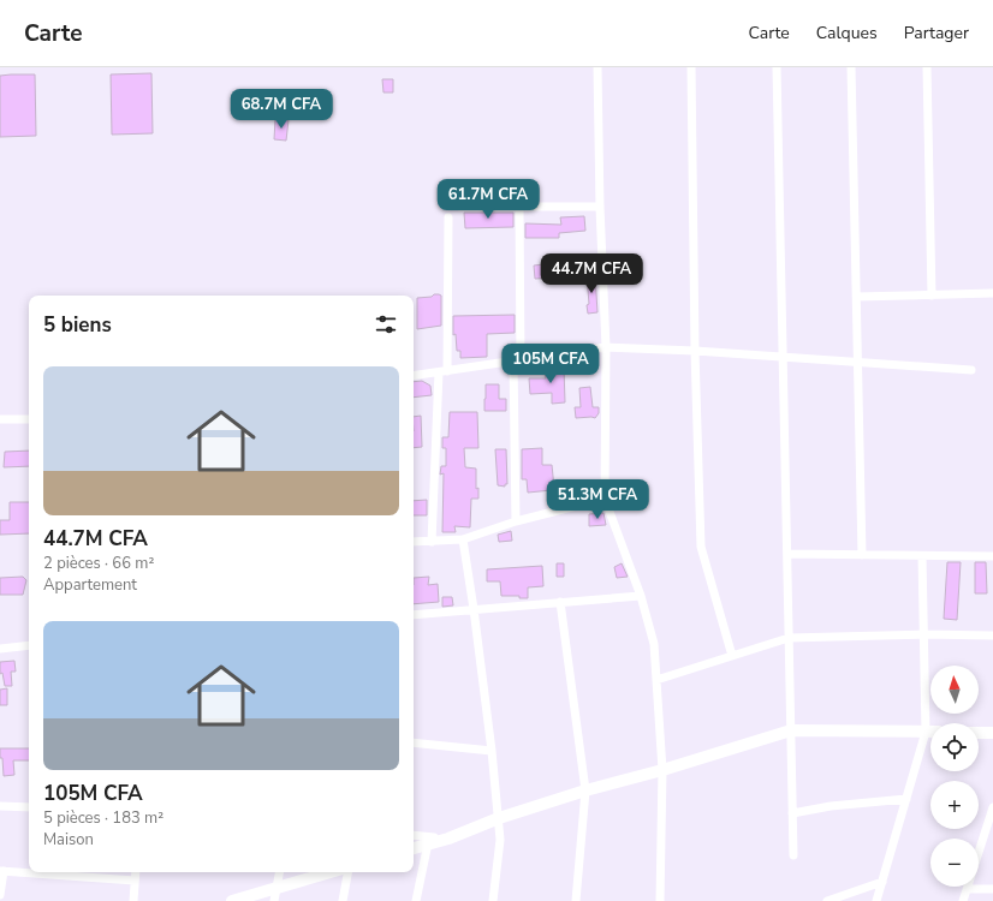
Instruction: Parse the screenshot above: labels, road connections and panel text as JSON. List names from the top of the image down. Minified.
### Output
{"north":"top","page":{"header":"Carte","nav":["Carte","Calques","Partager"],"price":["68.7M CFA","61.7M CFA","44.7M CFA","105M CFA","51.3M CFA"],"heading":"5 biens","list":[{"name":"44.7M CFA","note":"2 pièces · 66 m² · Appartement"},{"name":"105M CFA","note":"5 pièces · 183 m² · Maison"}],"map_buttons":["+","−"]}}
